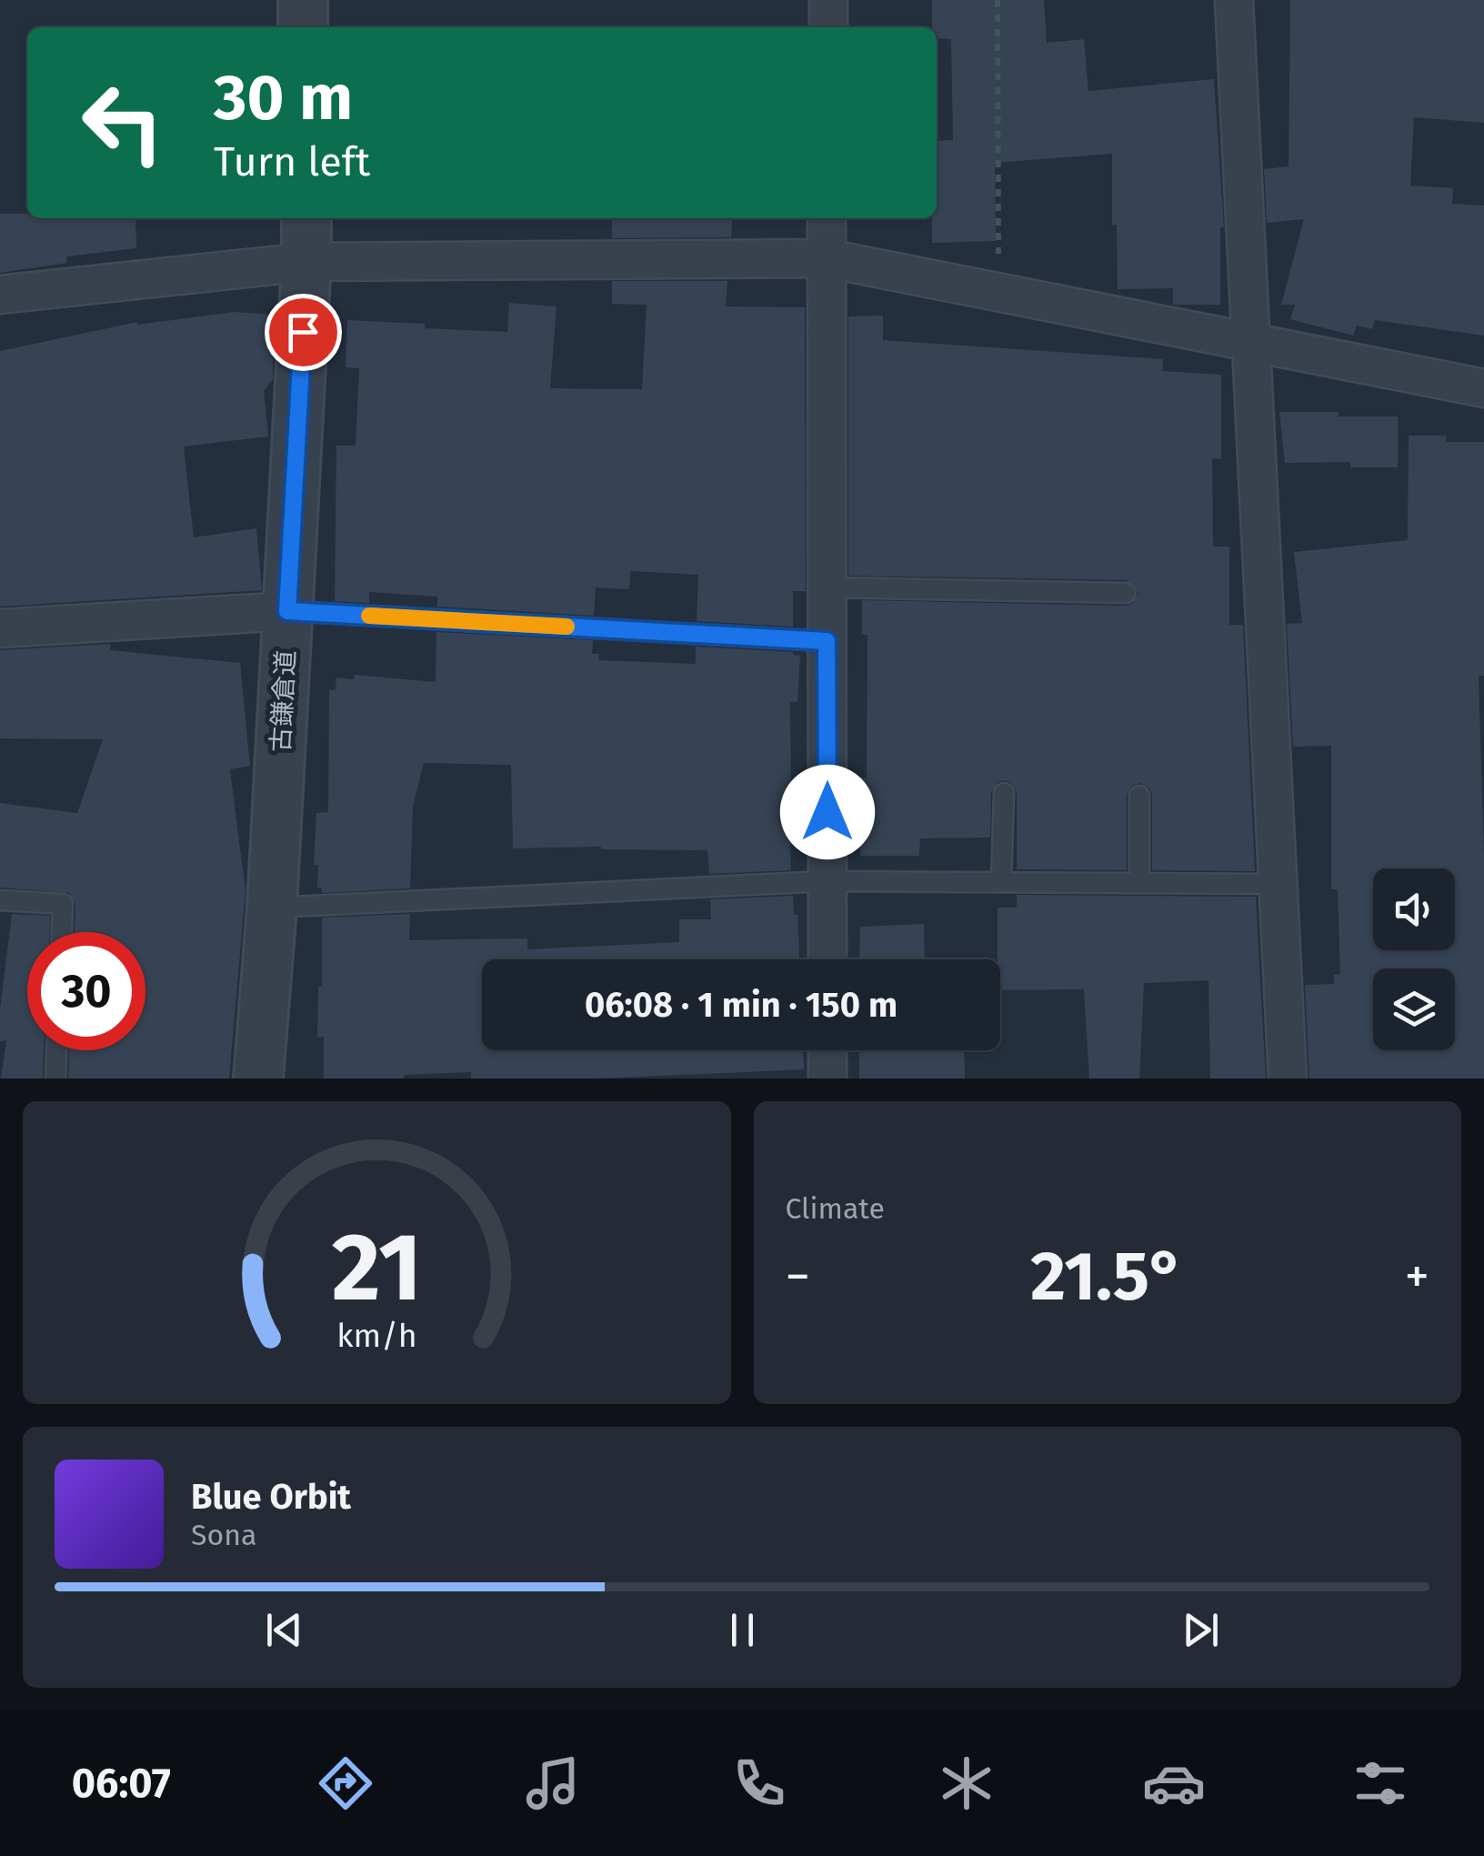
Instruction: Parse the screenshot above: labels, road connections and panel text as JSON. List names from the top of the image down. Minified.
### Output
{"streets":{"street":["古鎌倉道"]},"page":{"turn":["30 m","Turn left"],"limit":"30","trip":"06:08 · 1 min · 150 m","tile":"Climate","heat":["−","21.5°","+"],"song":["Blue Orbit","Sona"],"tabs":"06:07","gauge":["21","km/h"]}}
